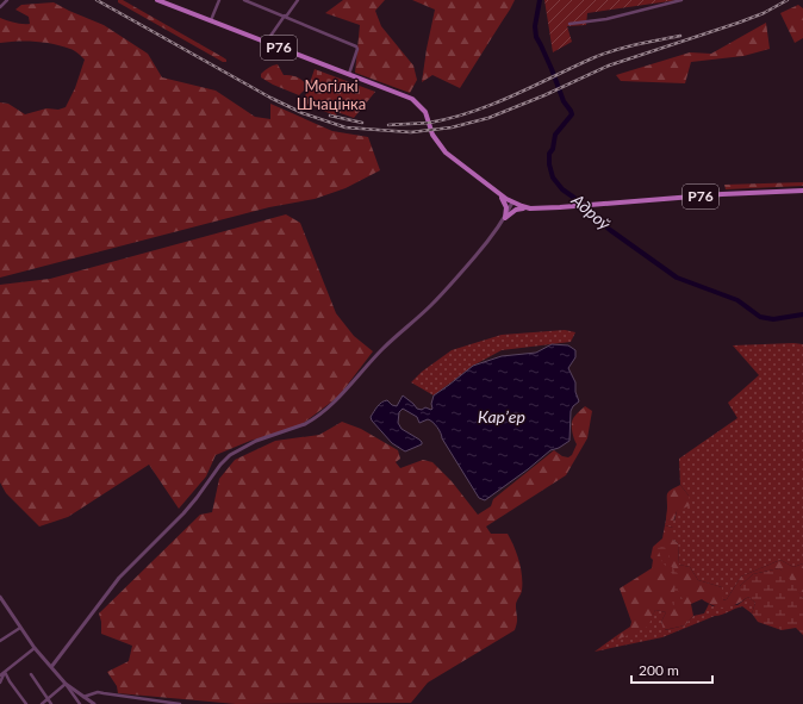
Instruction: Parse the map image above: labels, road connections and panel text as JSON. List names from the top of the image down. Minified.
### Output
{"streets":{"main road":["Р76"]},"water":["Адроў","Карʼер"],"parks":["Могілкі Шчацінка"],"scale_bar":"200 m"}
